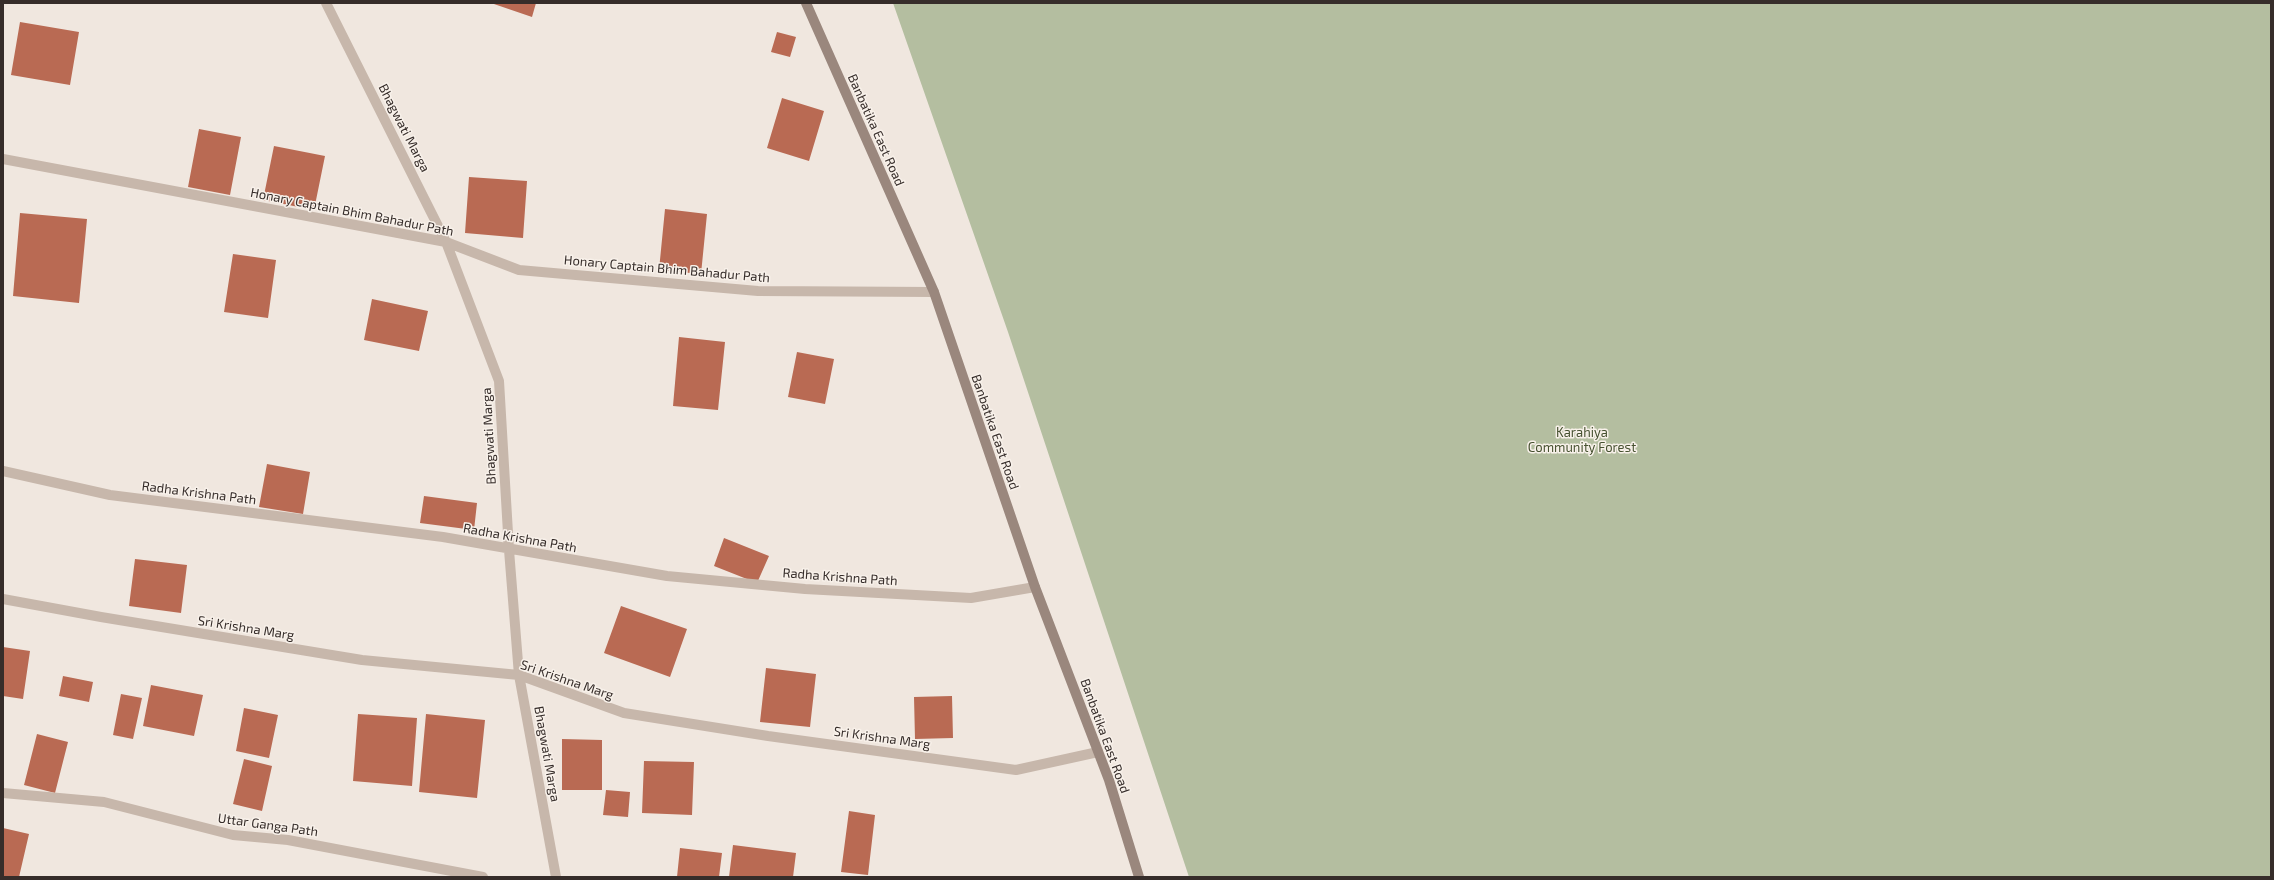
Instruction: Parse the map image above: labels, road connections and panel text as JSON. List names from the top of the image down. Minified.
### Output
{"streets":{"street":["Bhagwati Marga","Banbatika East Road","Honary Captain Bhim Bahadur Path","Radha Krishna Path","Sri Krishna Marg","Uttar Ganga Path"]},"crossings":[["Bhagwati Marga","Honary Captain Bhim Bahadur Path"],["Bhagwati Marga","Radha Krishna Path"],["Bhagwati Marga","Sri Krishna Marg"],["Banbatika East Road","Honary Captain Bhim Bahadur Path"],["Banbatika East Road","Radha Krishna Path"],["Banbatika East Road","Sri Krishna Marg"]],"parks":["Karahiya Community Forest"]}
